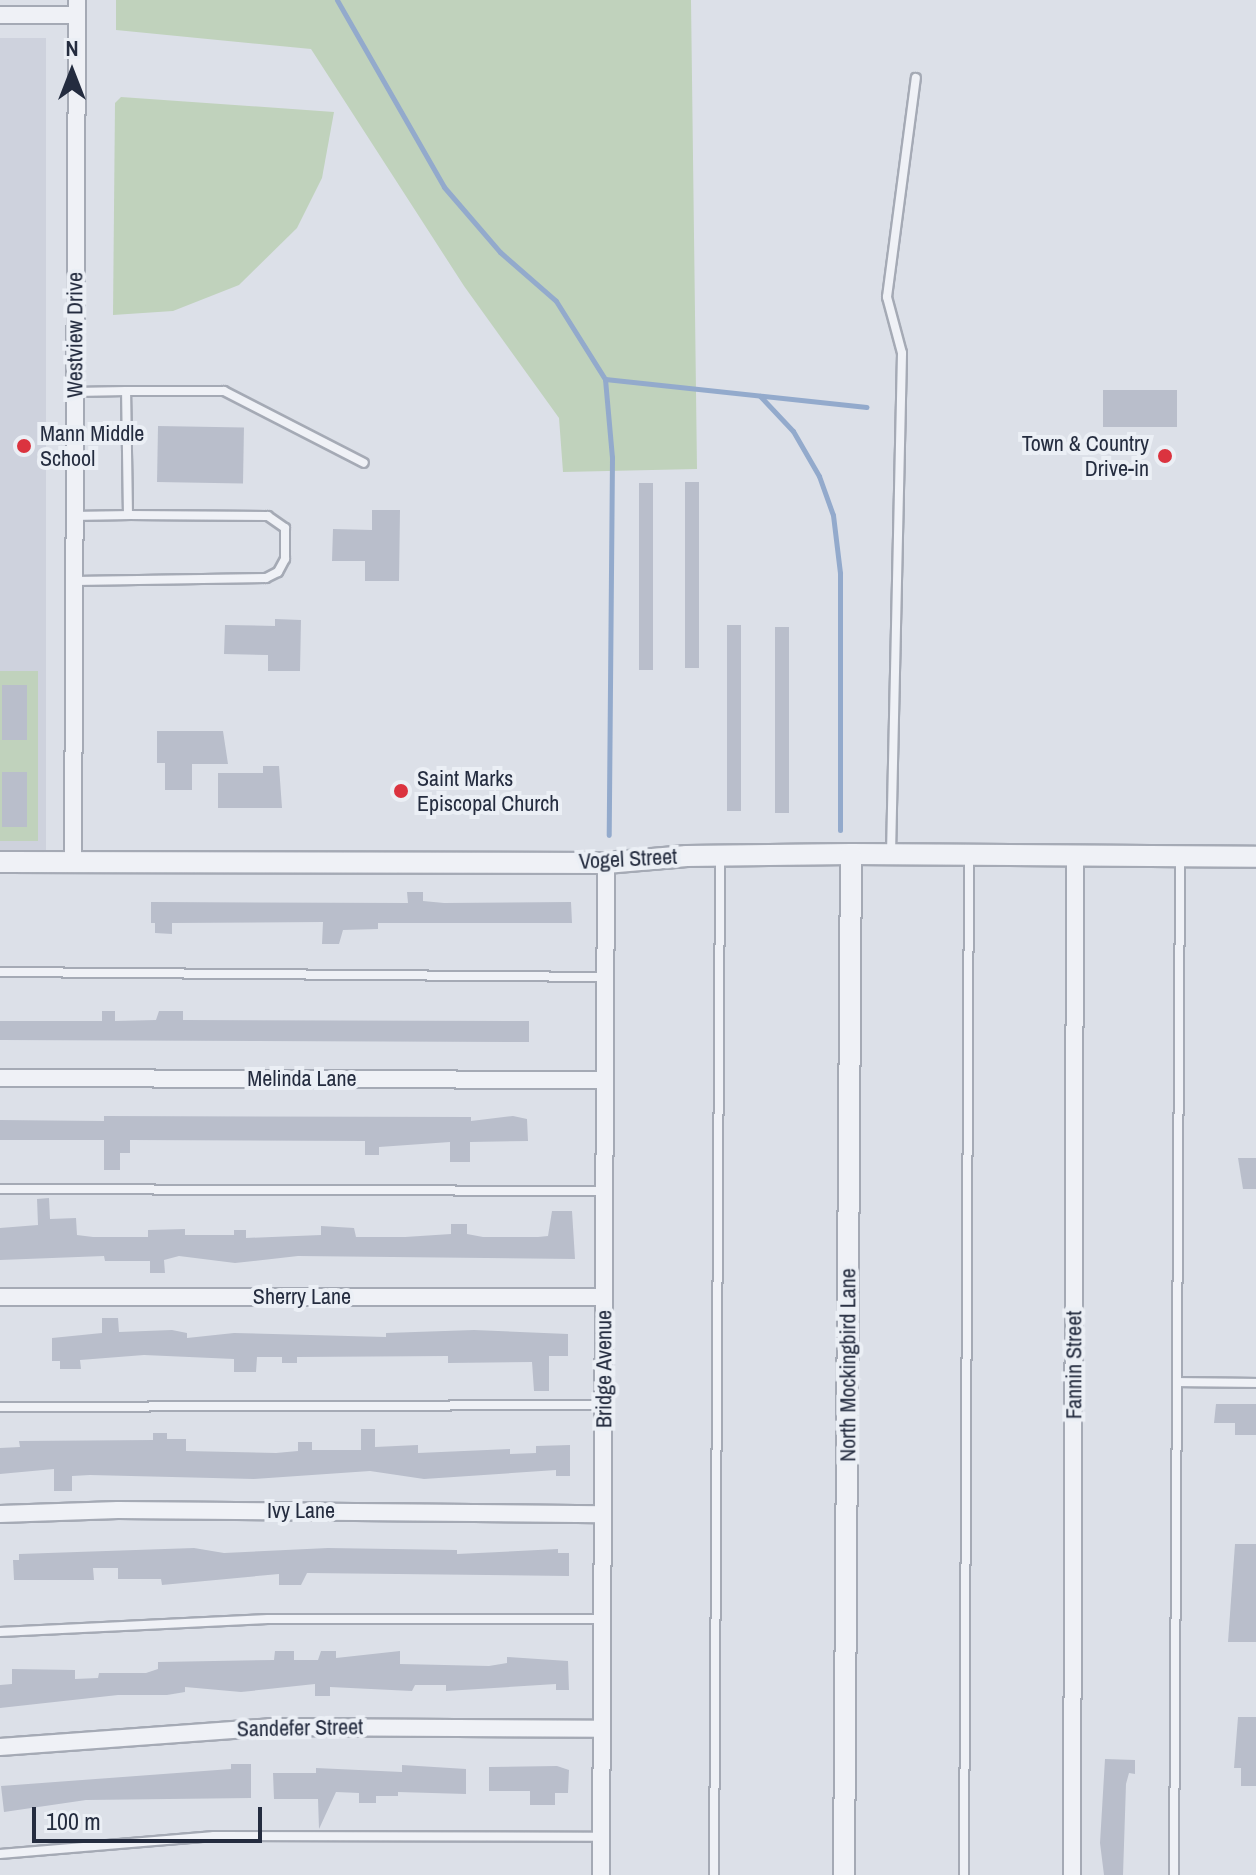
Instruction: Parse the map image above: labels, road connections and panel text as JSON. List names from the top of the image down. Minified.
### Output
{"streets":{"street":["Westview Drive","Vogel Street","Melinda Lane","Sherry Lane","North Mockingbird Lane","Fannin Street","Bridge Avenue","Ivy Lane","Sandefer Street"]},"crossings":[["Westview Drive","Vogel Street"],["Vogel Street","North Mockingbird Lane"],["Vogel Street","Fannin Street"],["Vogel Street","Bridge Avenue"],["Melinda Lane","Bridge Avenue"],["Sherry Lane","Bridge Avenue"],["Bridge Avenue","Ivy Lane"],["Bridge Avenue","Sandefer Street"]],"places":["Mann Middle School","Town & Country Drive-in","Saint Marks Episcopal Church"],"scale_bar":"100 m","north":"top"}
